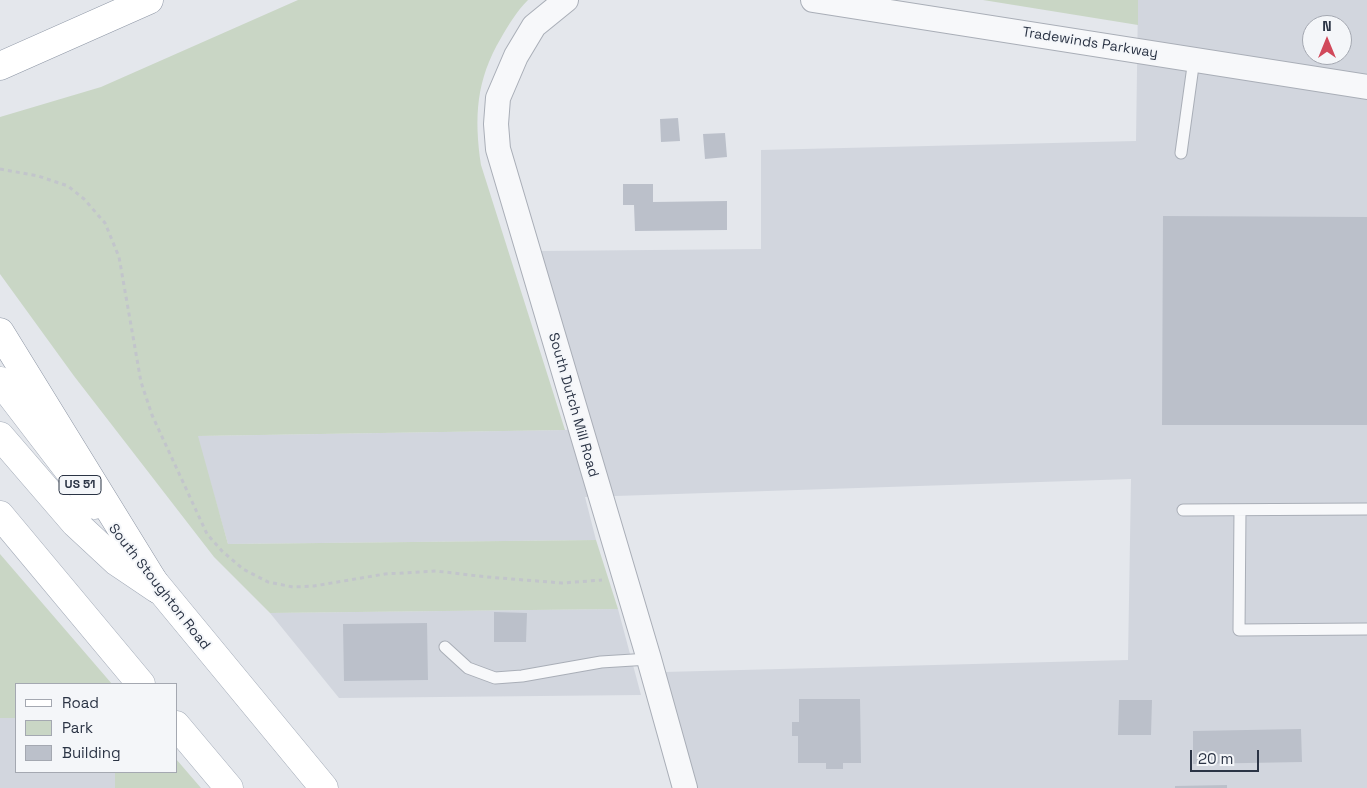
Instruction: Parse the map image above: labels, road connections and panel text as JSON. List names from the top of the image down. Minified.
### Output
{"streets":{"main road":["US 51","South Stoughton Road"],"street":["Tradewinds Parkway","South Dutch Mill Road"]},"legend":["Road","Park","Building"],"scale_bar":"20 m","north":"top"}
